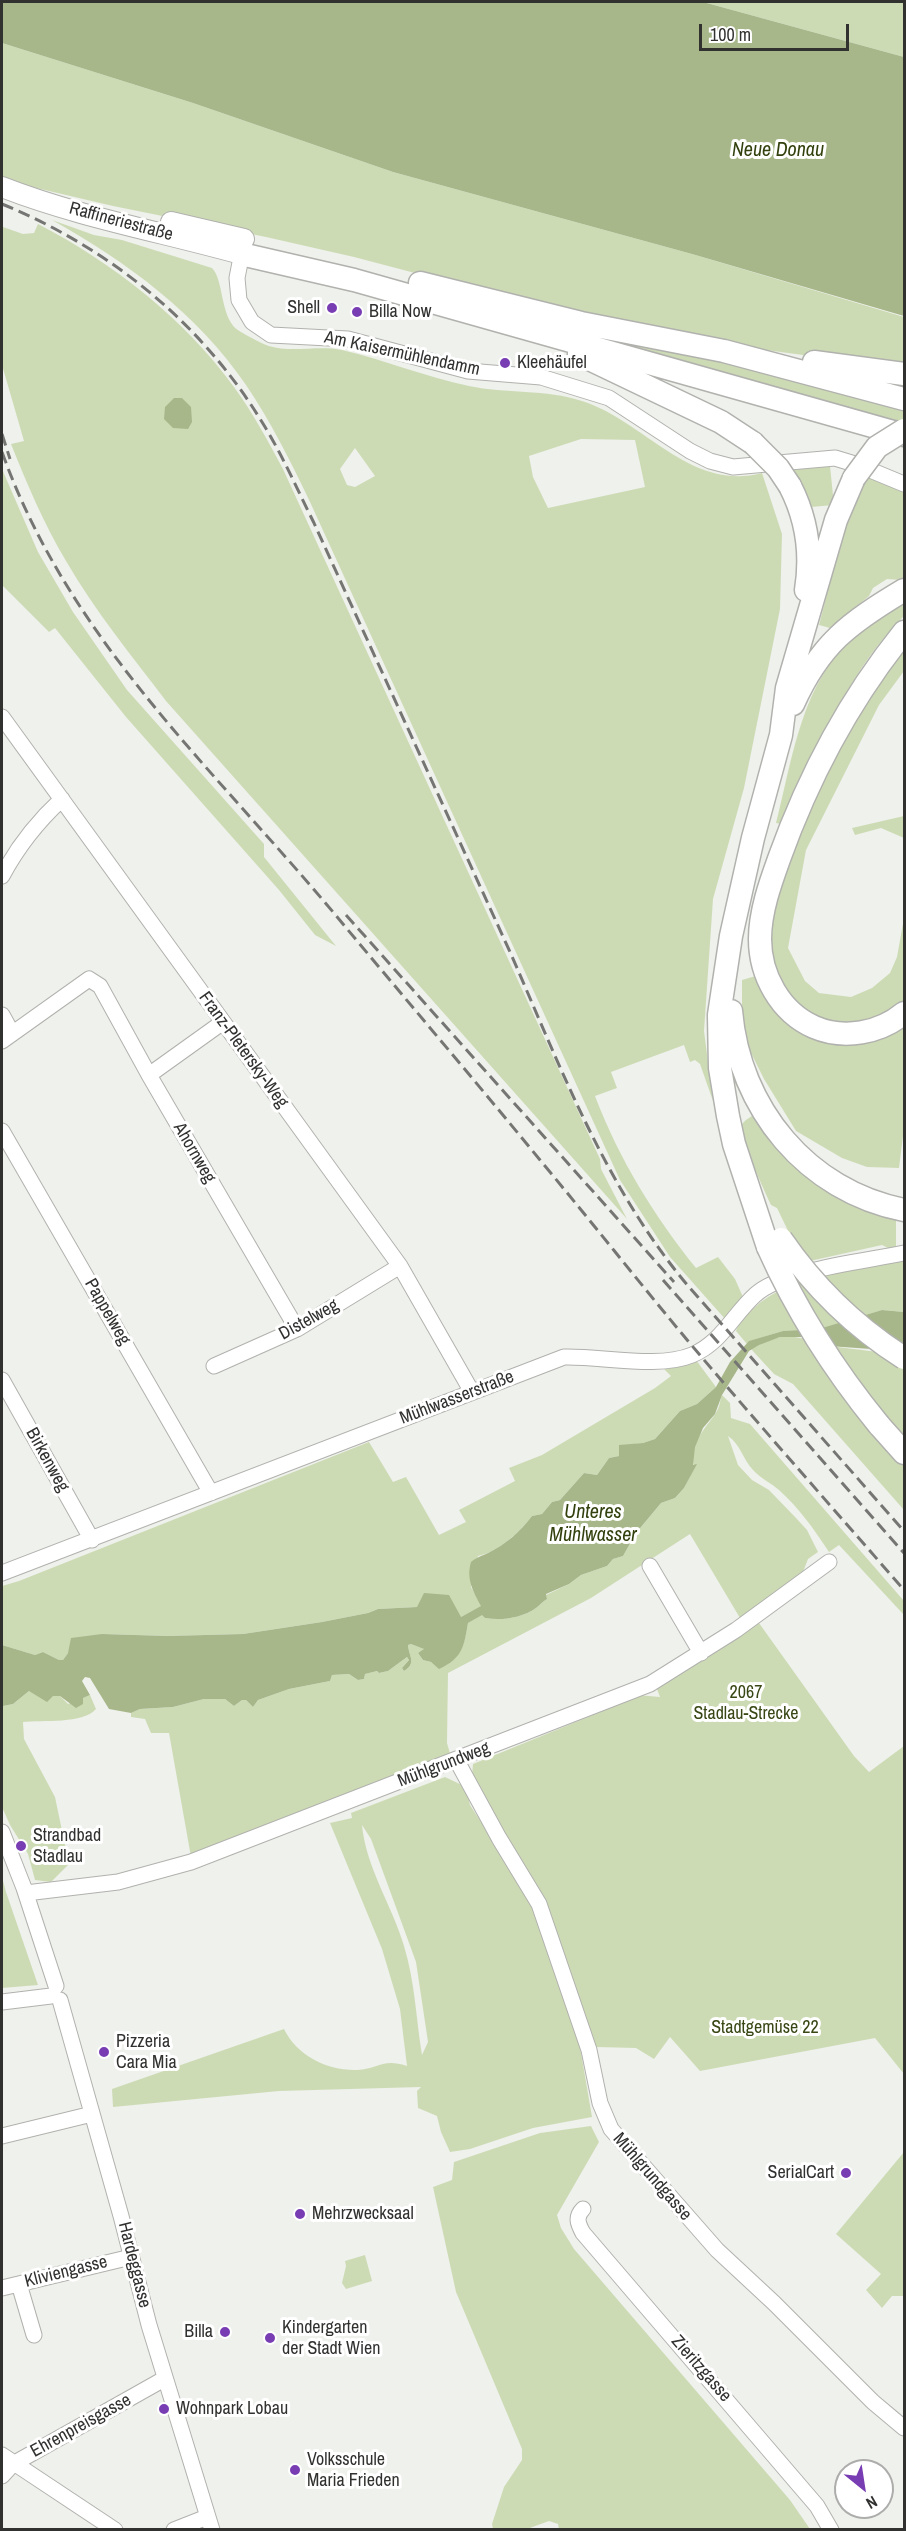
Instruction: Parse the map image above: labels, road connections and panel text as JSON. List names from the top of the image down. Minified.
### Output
{"streets":{"main road":["Raffineriestraße"],"street":["Am Kaisermühlendamm","Franz-Pletersky-Weg","Ahornweg","Pappelweg","Distelweg","Mühlwasserstraße","Birkenweg","Mühlgrundweg","Mühlgrundgasse","Hardeggasse","Kliviengasse","Zieritzgasse","Ehrenpreisgasse"]},"crossings":[["Raffineriestraße","Am Kaisermühlendamm"],["Franz-Pletersky-Weg","Distelweg"],["Franz-Pletersky-Weg","Mühlwasserstraße"],["Ahornweg","Distelweg"],["Pappelweg","Mühlwasserstraße"],["Mühlwasserstraße","Birkenweg"],["Mühlgrundweg","Mühlgrundgasse"],["Mühlgrundweg","Hardeggasse"],["Hardeggasse","Kliviengasse"],["Hardeggasse","Ehrenpreisgasse"]],"water":["Neue Donau","Unteres Mühlwasser"],"parks":["2067 Stadlau-Strecke","Stadtgemüse 22"],"places":["Shell","Billa Now","Kleehäufel","Strandbad Stadlau","Pizzeria Cara Mia","SerialCart","Mehrzwecksaal","Billa","Kindergarten der Stadt Wien","Wohnpark Lobau","Volksschule Maria Frieden"],"scale_bar":"100 m","north":"bottom right"}
